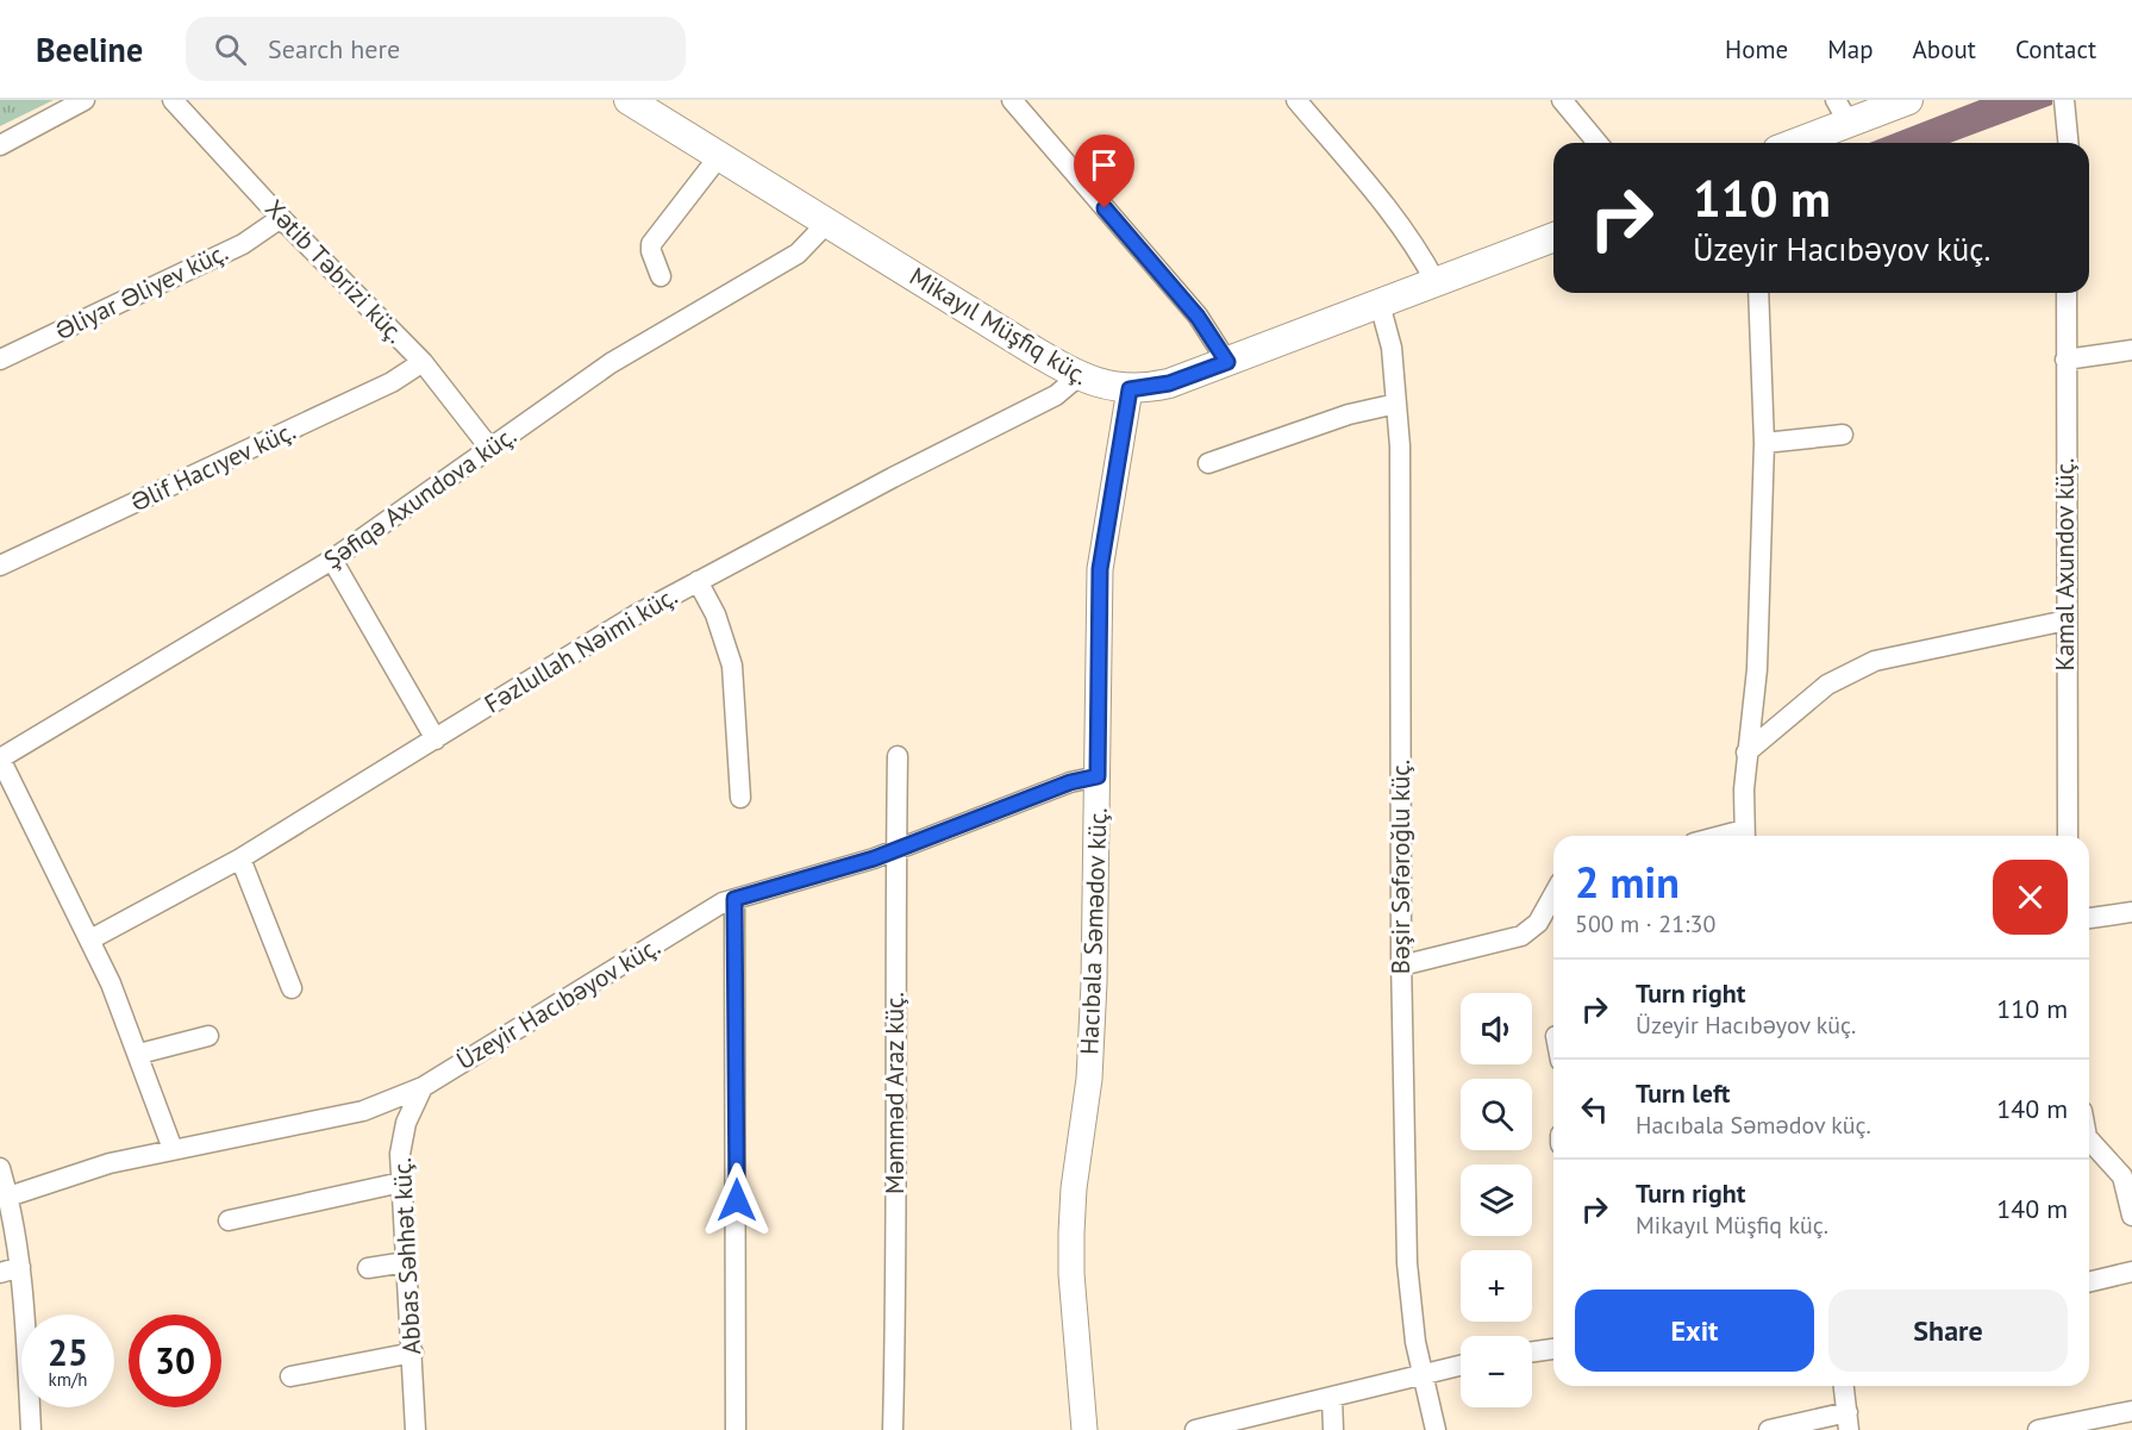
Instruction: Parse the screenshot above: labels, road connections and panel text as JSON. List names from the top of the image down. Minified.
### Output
{"streets":{"main road":["Mikayıl Müşfiq küç."],"street":["Xətib Təbrizi küç.","Əliyar Əliyev küç.","Əlif Hacıyev küç.","Şəfiqə Axundova küç.","Kamal Axundov küç.","Fəzlullah Nəimi küç.","Bəşir Səfəroğlu küç.","Hacıbala Səmədov küç.","Üzeyir Hacıbəyov küç.","Məmməd Araz küç.","Abbas Səhhət küç."]},"crossings":[["Xətib Təbrizi küç.","Əliyar Əliyev küç."],["Xətib Təbrizi küç.","Əlif Hacıyev küç."],["Xətib Təbrizi küç.","Şəfiqə Axundova küç."],["Mikayıl Müşfiq küç.","Şəfiqə Axundova küç."],["Mikayıl Müşfiq küç.","Fəzlullah Nəimi küç."],["Mikayıl Müşfiq küç.","Bəşir Səfəroğlu küç."],["Mikayıl Müşfiq küç.","Hacıbala Səmədov küç."],["Hacıbala Səmədov küç.","Üzeyir Hacıbəyov küç."],["Üzeyir Hacıbəyov küç.","Məmməd Araz küç."],["Üzeyir Hacıbəyov küç.","Abbas Səhhət küç."]],"page":{"header":"Beeline","search":"Search here","nav":["Home","Map","About","Contact"],"turn":["110 m","Üzeyir Hacıbəyov küç."],"heading":["2 min","500 m · 21:30"],"list":[{"name":"Turn right","note":"Üzeyir Hacıbəyov küç.","value":"110 m"},{"name":"Turn left","note":"Hacıbala Səmədov küç.","value":"140 m"},{"name":"Turn right","note":"Mikayıl Müşfiq küç.","value":"140 m"}],"map_buttons":["+","−"],"buttons":["Exit","Share"],"speed":"25 km/h","limit":"30"}}
